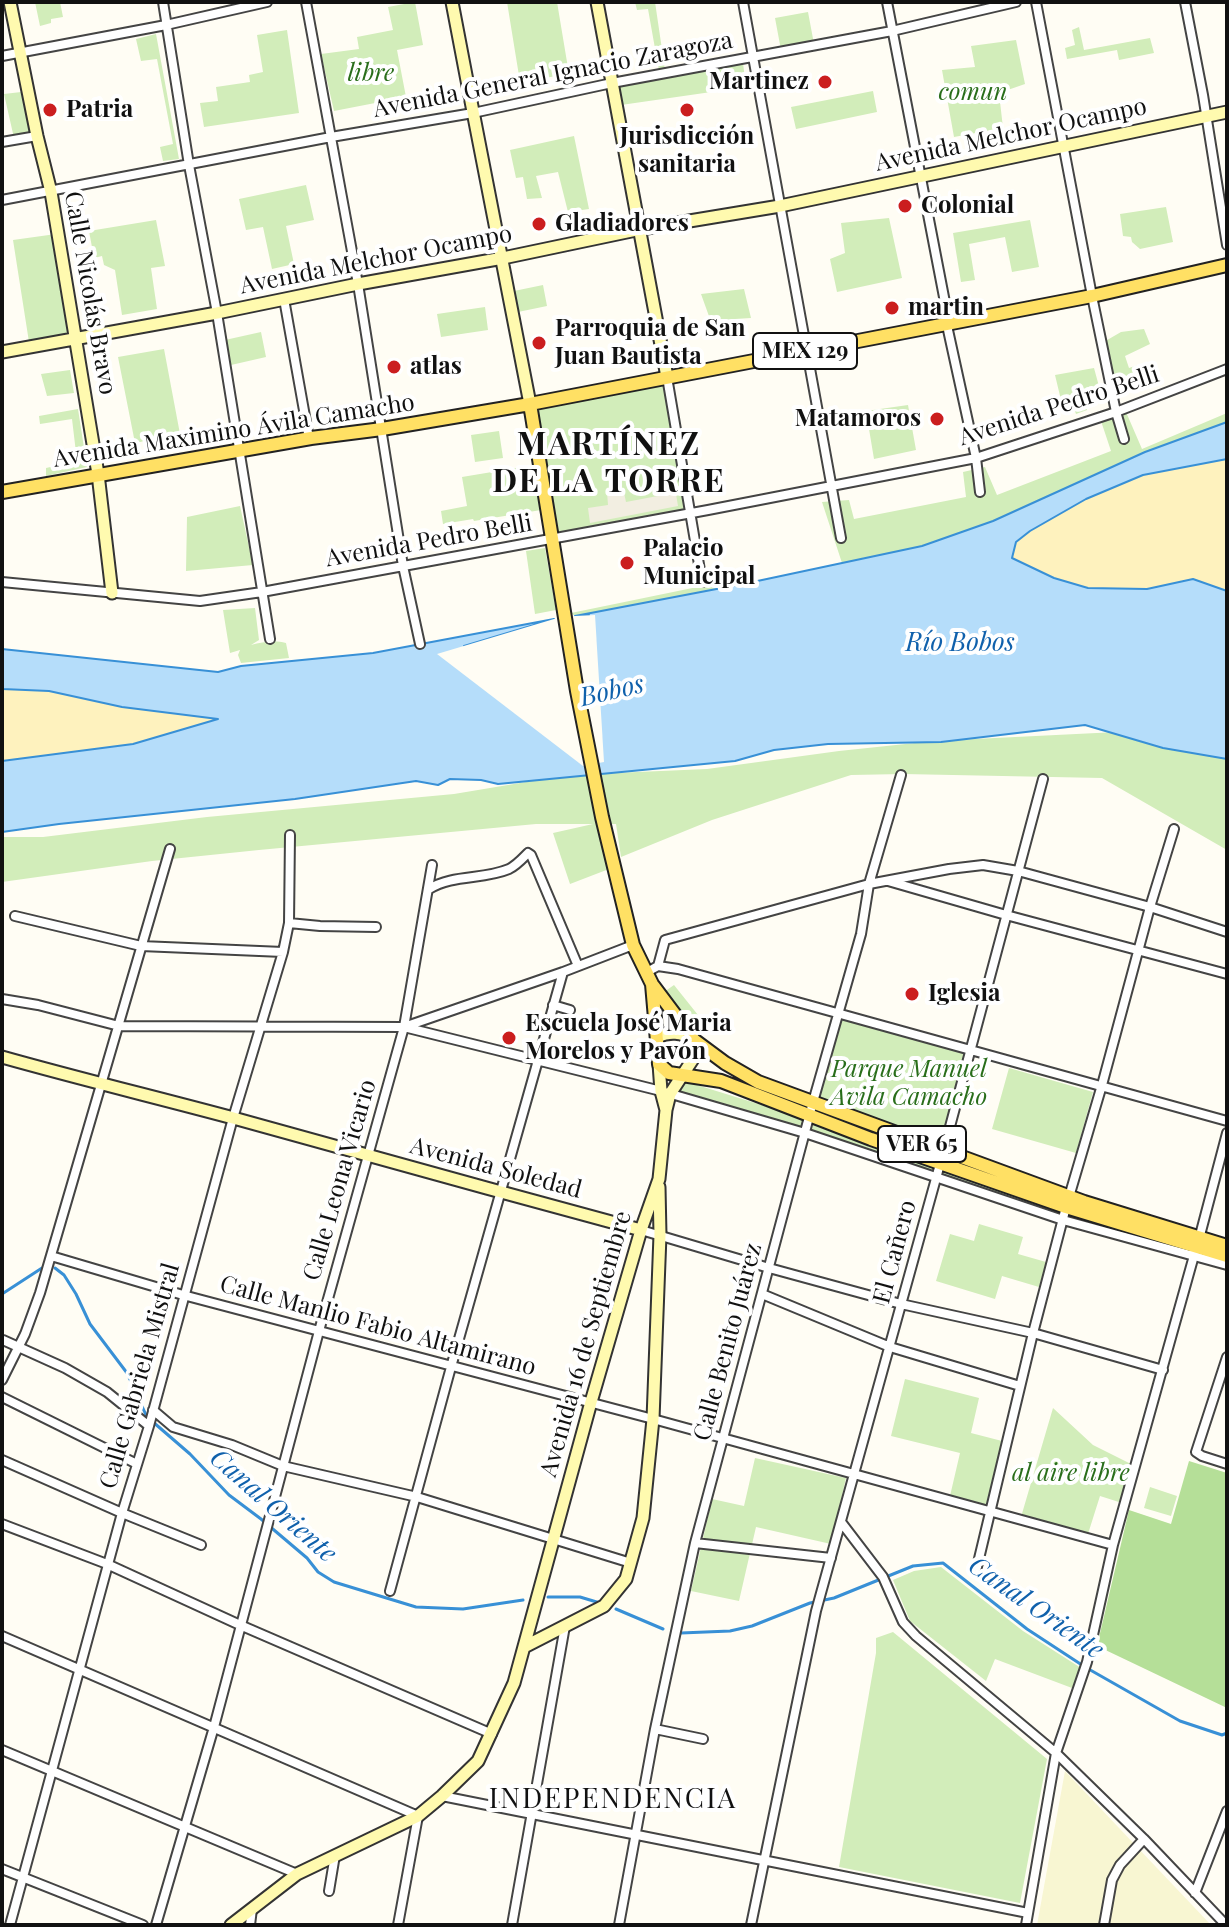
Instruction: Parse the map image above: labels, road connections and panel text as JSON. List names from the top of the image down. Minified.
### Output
{"streets":{"main road":["MEX 129","Avenida Maximino Ávila Camacho","VER 65","Avenida 16 de Septiembre"],"street":["Avenida General Ignacio Zaragoza","Avenida Melchor Ocampo","Calle Nicolás Bravo","Avenida Pedro Belli","Avenida Soledad","Calle Leona Vicario","El Cañero","Calle Manlio Fabio Altamirano","Calle Benito Juárez","Calle Gabriela Mistral"]},"crossings":[["Avenida General Ignacio Zaragoza","Calle Nicolás Bravo"],["Avenida Melchor Ocampo","Calle Nicolás Bravo"],["Calle Nicolás Bravo","Avenida Pedro Belli"],["Calle Nicolás Bravo","Avenida Maximino Ávila Camacho"],["Avenida Pedro Belli","VER 65"],["Avenida Maximino Ávila Camacho","VER 65"],["VER 65","El Cañero"],["VER 65","Calle Benito Juárez"],["VER 65","Avenida 16 de Septiembre"],["Avenida Soledad","Calle Leona Vicario"],["Avenida Soledad","El Cañero"],["Avenida Soledad","Calle Benito Juárez"],["Avenida Soledad","Avenida 16 de Septiembre"],["Avenida Soledad","Calle Gabriela Mistral"],["Calle Leona Vicario","Calle Manlio Fabio Altamirano"],["El Cañero","Calle Manlio Fabio Altamirano"],["Calle Manlio Fabio Altamirano","Calle Benito Juárez"],["Calle Manlio Fabio Altamirano","Avenida 16 de Septiembre"],["Calle Manlio Fabio Altamirano","Calle Gabriela Mistral"]],"districts":["MARTÍNEZ DE LA TORRE","INDEPENDENCIA"],"water":["Río Bobos","Bobos","Canal Oriente"],"parks":["libre","comun","Parque Manuel Avila Camacho","al aire libre"],"places":["Martinez","Patria","Jurisdicción sanitaria","Colonial","Gladiadores","martin","Parroquia de San Juan Bautista","atlas","Matamoros","Palacio Municipal","Iglesia","Escuela José Maria Morelos y Pavón"]}
